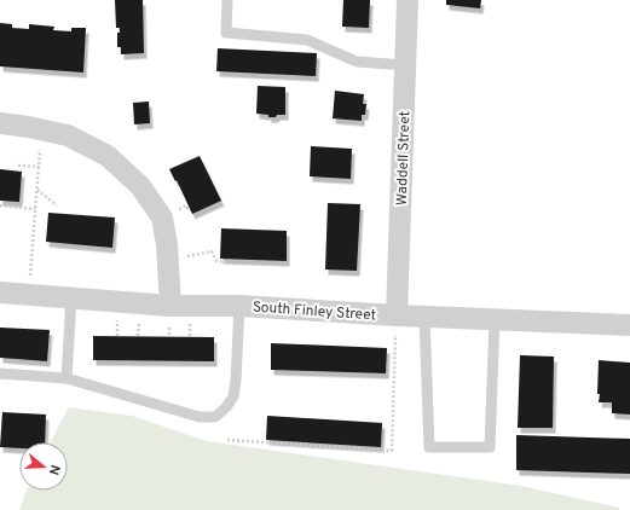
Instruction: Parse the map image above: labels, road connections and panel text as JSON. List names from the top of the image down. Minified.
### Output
{"streets":{"street":["Waddell Street","South Finley Street"]},"crossings":[["Waddell Street","South Finley Street"]],"north":"right"}
